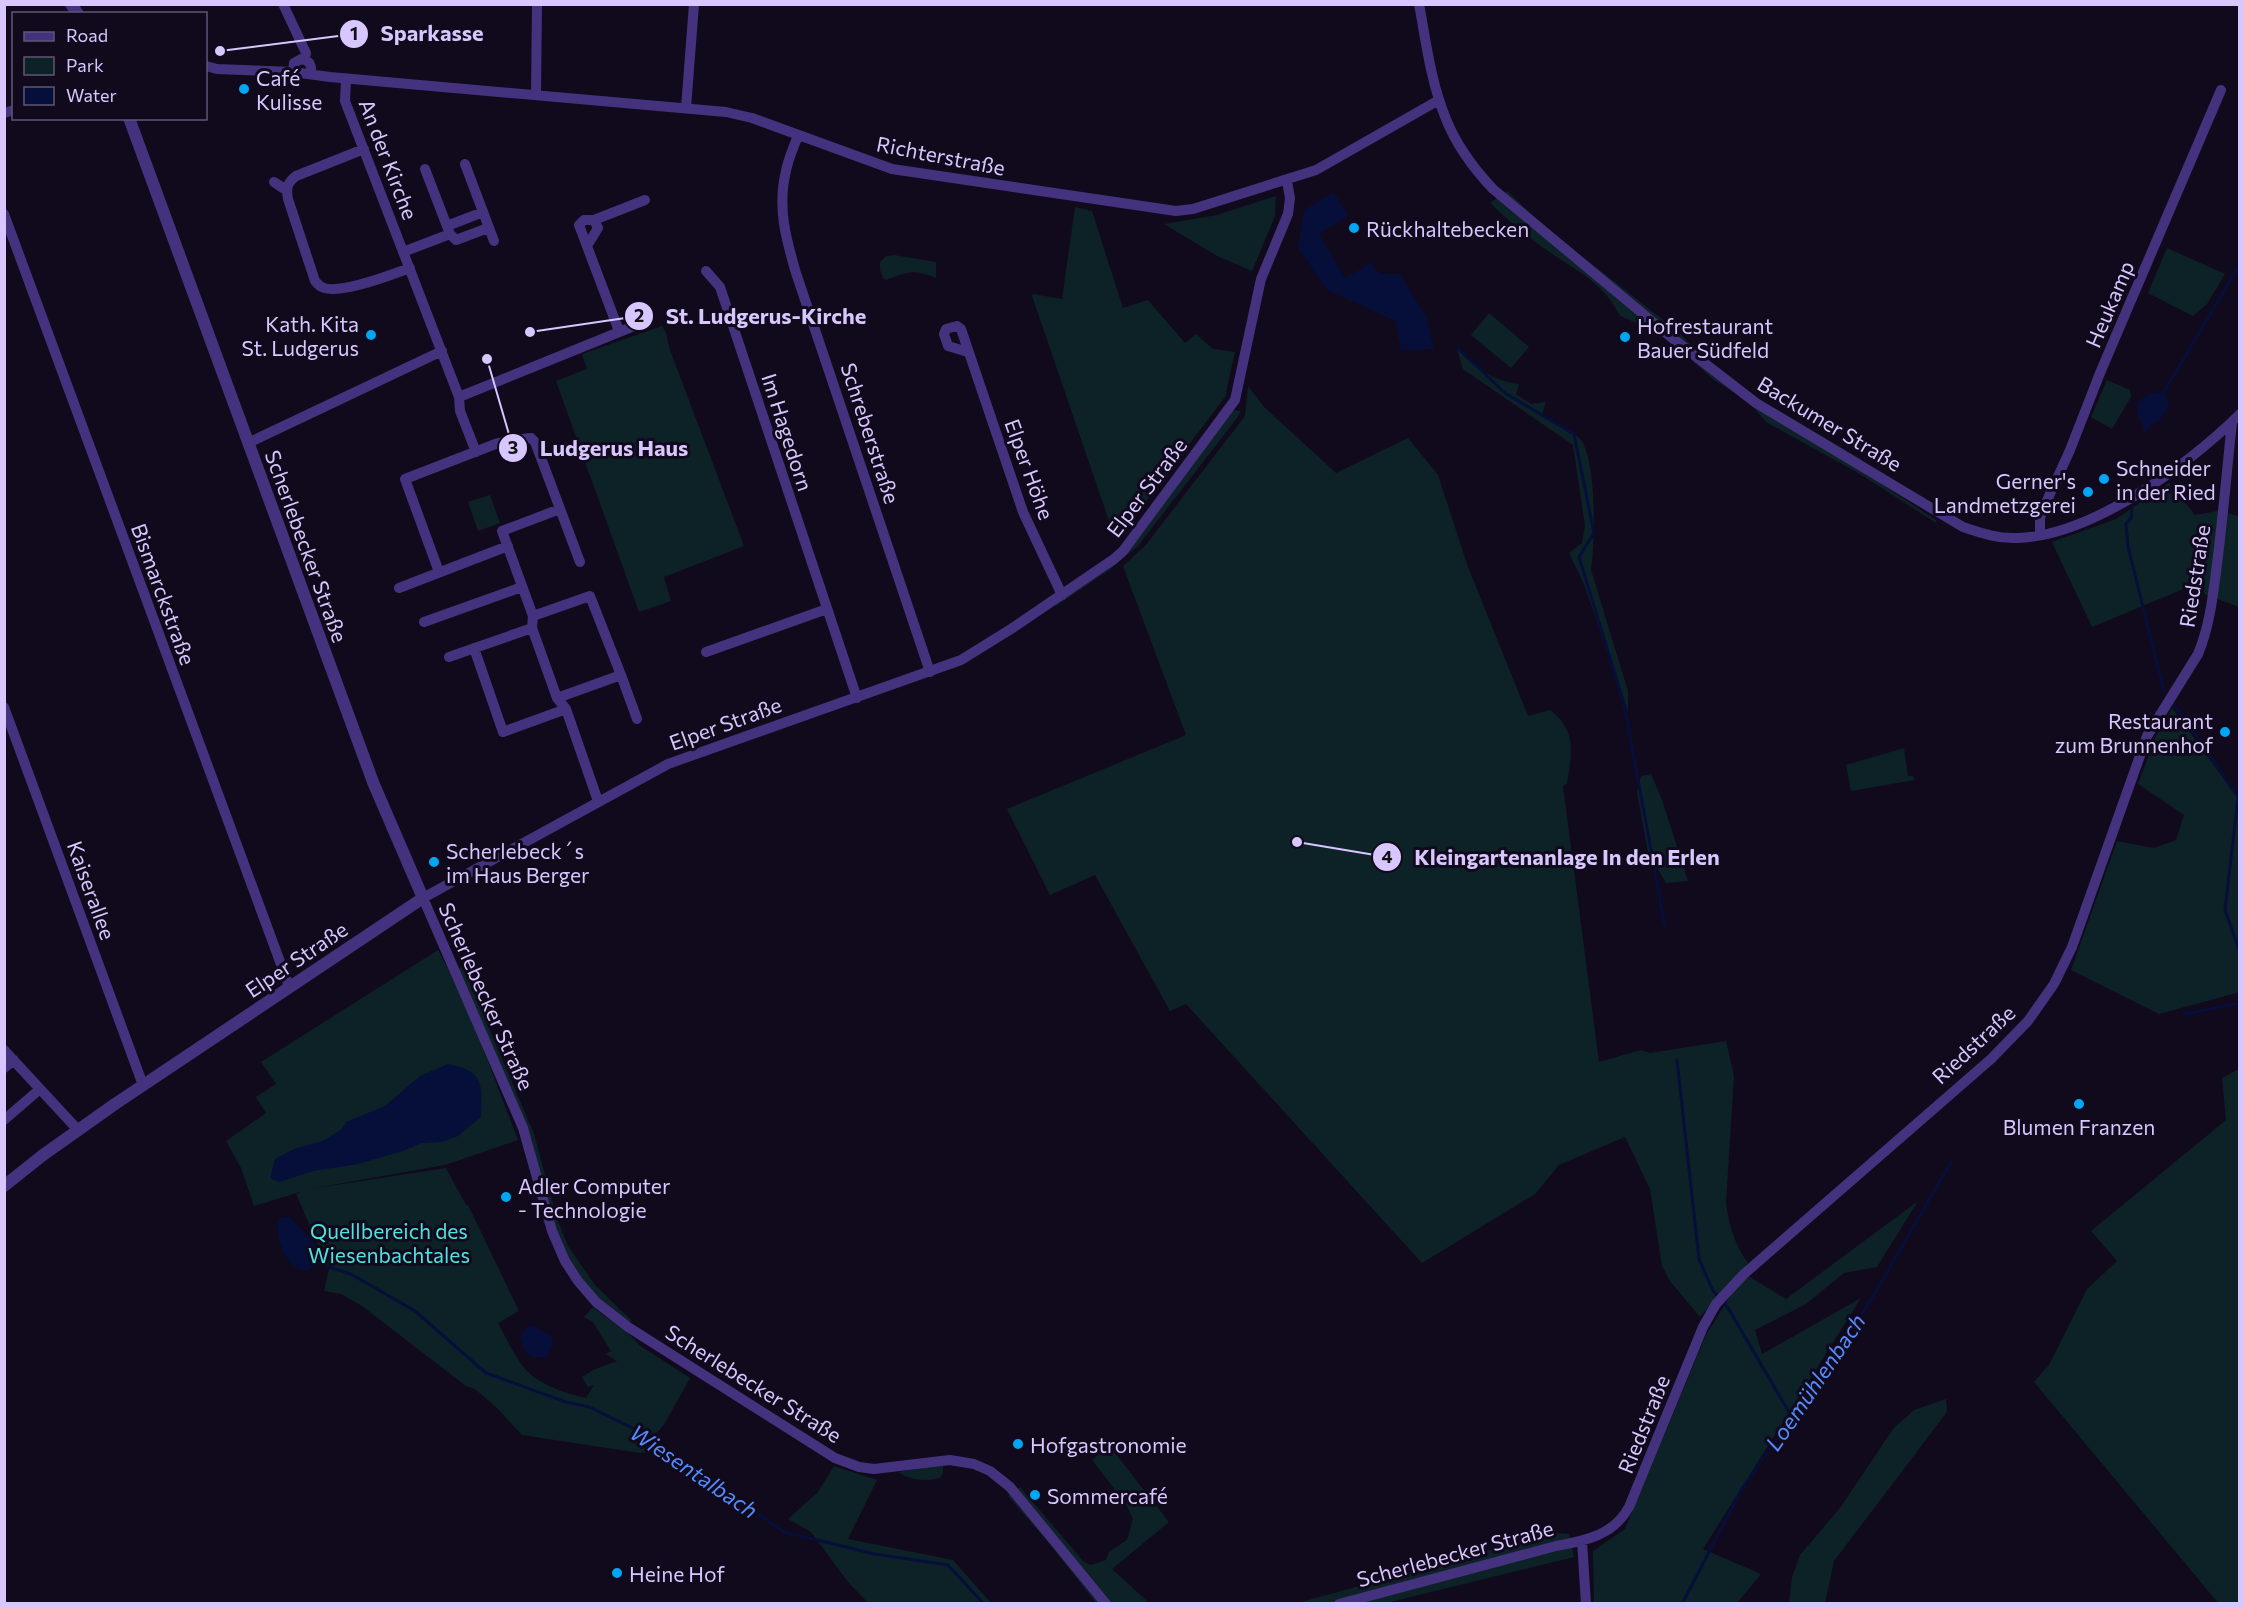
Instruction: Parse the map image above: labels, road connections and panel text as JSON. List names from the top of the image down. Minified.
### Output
{"streets":{"street":["Richterstraße","An der Kirche","Heukamp","Backumer Straße","Im Hagedorn","Schreberstraße","Elper Höhe","Elper Straße","Scherlebecker Straße","Riedstraße","Bismarckstraße","Kaiserallee"]},"crossings":[["Richterstraße","An der Kirche"],["Richterstraße","Backumer Straße"],["Richterstraße","Schreberstraße"],["Richterstraße","Elper Straße"],["Heukamp","Backumer Straße"],["Backumer Straße","Riedstraße"],["Im Hagedorn","Elper Straße"],["Schreberstraße","Elper Straße"],["Elper Höhe","Elper Straße"],["Elper Straße","Scherlebecker Straße"],["Elper Straße","Bismarckstraße"],["Elper Straße","Kaiserallee"],["Scherlebecker Straße","Riedstraße"]],"water":["Loemühlenbach","Wiesentalbach"],"parks":["Quellbereich des Wiesenbachtales"],"places":["Sparkasse","Café Kulisse","Rückhaltebecken","St. Ludgerus-Kirche","Kath. Kita St. Ludgerus","Hofrestaurant Bauer Südfeld","Ludgerus Haus","Schneider in der Ried","Gerner's Landmetzgerei","Restaurant zum Brunnenhof","Kleingartenanlage In den Erlen","Scherlebeck´s im Haus Berger","Blumen Franzen","Adler Computer - Technologie","Hofgastronomie","Sommercafé","Heine Hof"],"legend":["Road","Park","Water"]}
